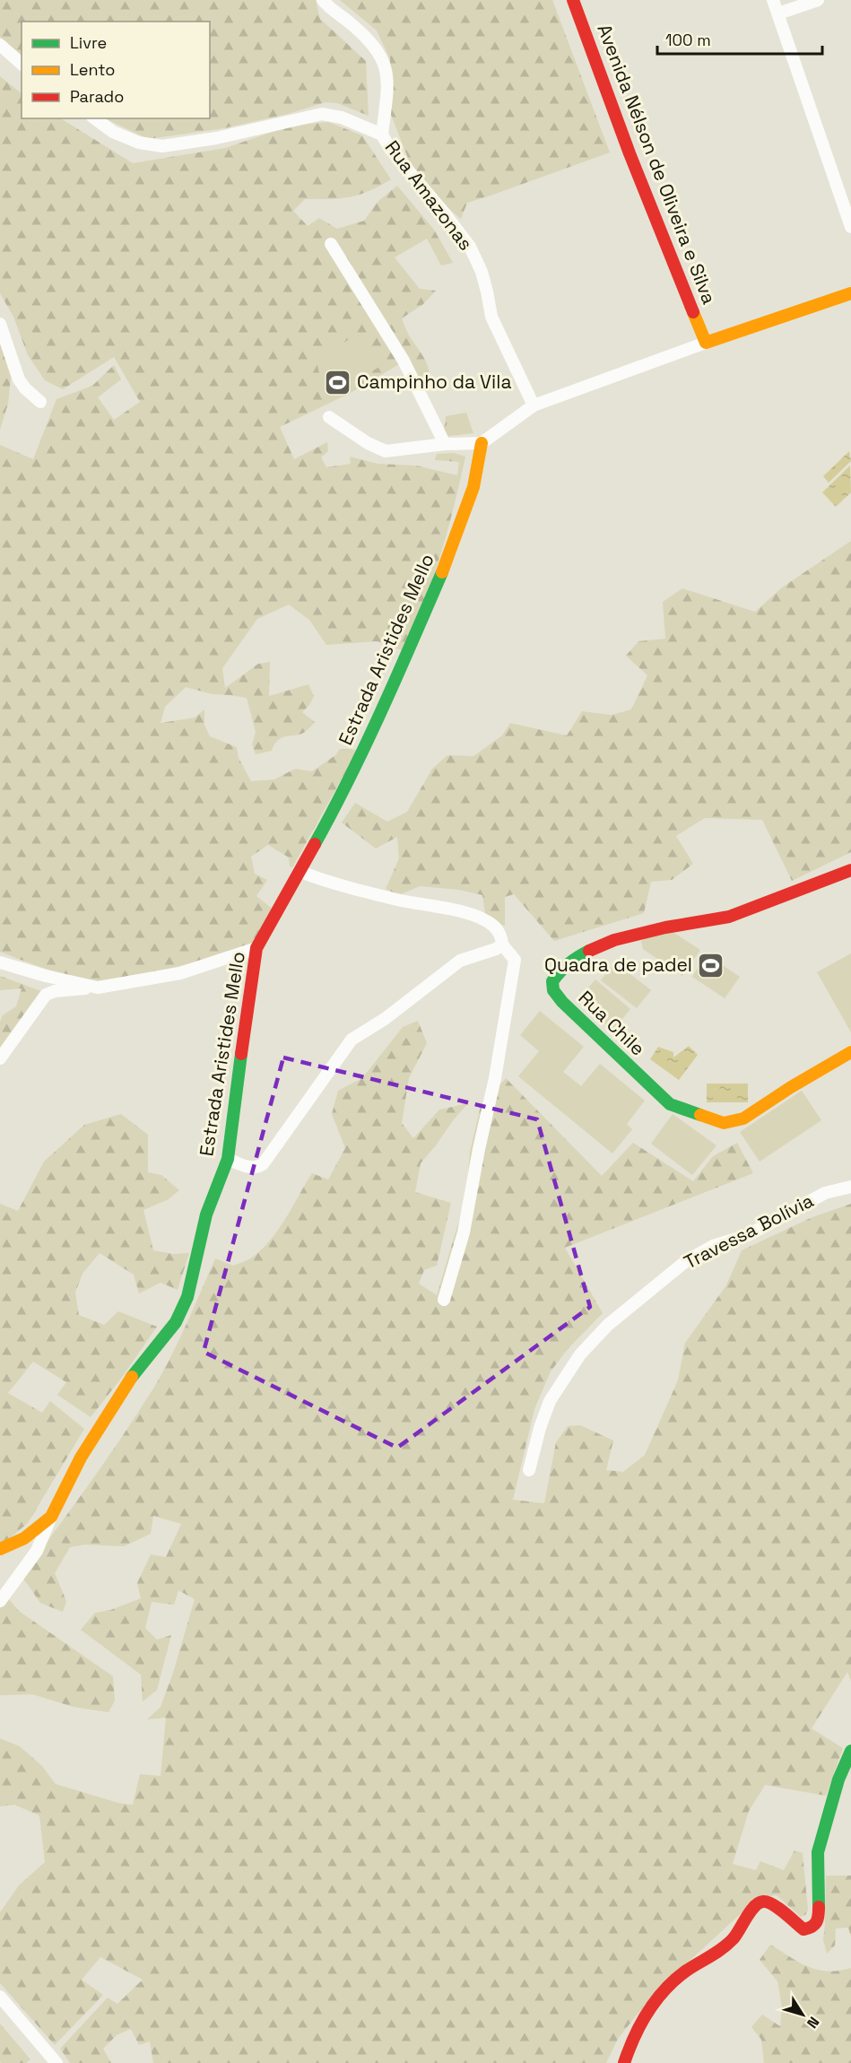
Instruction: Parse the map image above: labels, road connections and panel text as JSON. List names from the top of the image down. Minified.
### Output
{"streets":{"street":["Avenida Nélson de Oliveira e Silva","Rua Amazonas","Estrada Aristides Mello","Rua Chile","Travessa Bolívia"]},"places":{"sports":["Campinho da Vila","Quadra de padel"]},"legend":["Livre","Lento","Parado"],"scale_bar":"100 m","north":"bottom right"}
